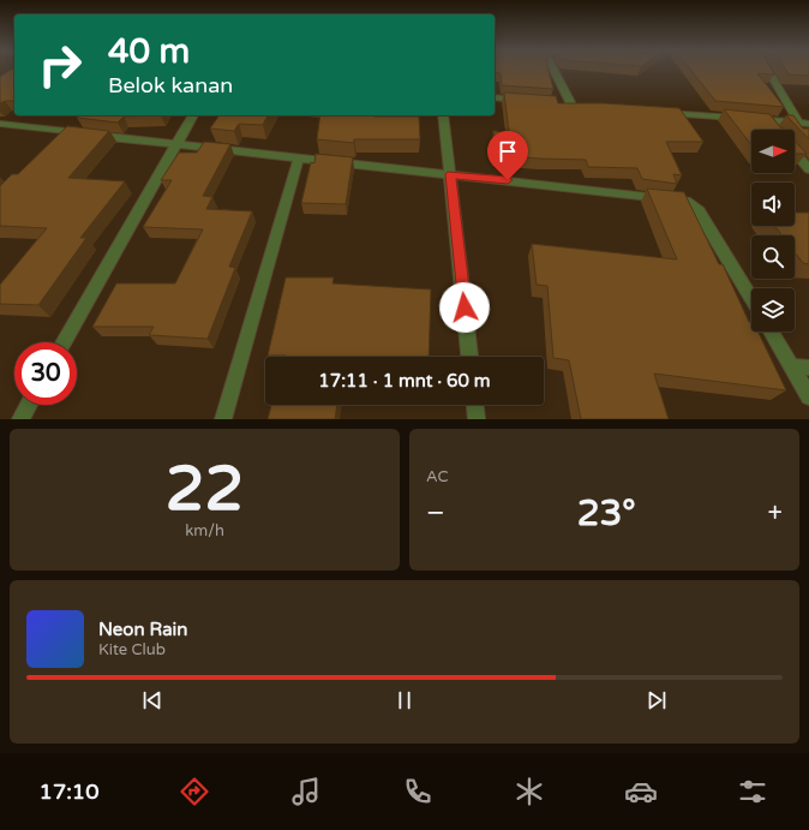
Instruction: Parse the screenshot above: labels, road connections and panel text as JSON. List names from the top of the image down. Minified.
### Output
{"north":"right","page":{"turn":["40 m","Belok kanan"],"limit":"30","trip":"17:11 · 1 mnt · 60 m","tile":[["22","km/h"],"AC"],"heat":["−","23°","+"],"song":["Neon Rain","Kite Club"],"tabs":"17:10"}}
